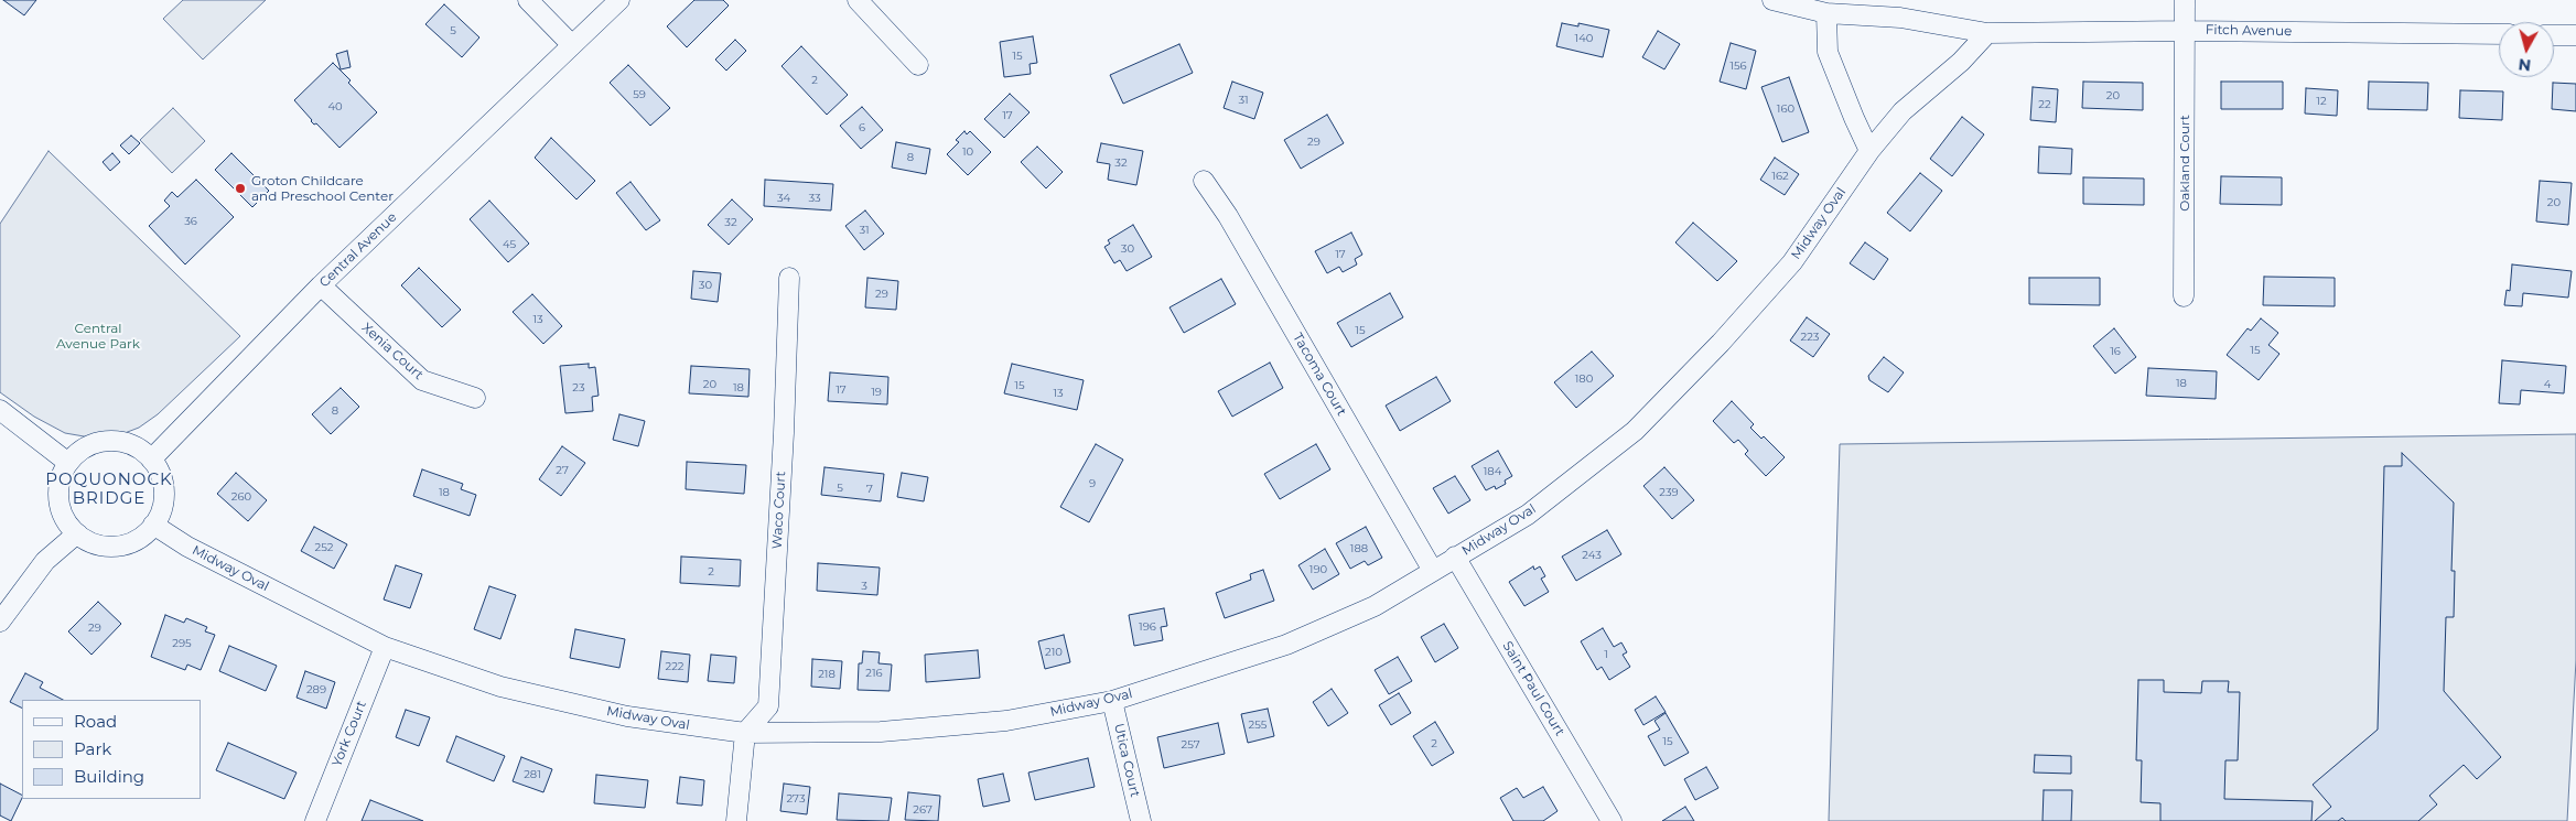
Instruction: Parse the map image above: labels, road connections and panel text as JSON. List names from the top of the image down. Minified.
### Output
{"streets":{"street":["Fitch Avenue","Oakland Court","Midway Oval","Central Avenue","Xenia Court","Tacoma Court","Waco Court","Saint Paul Court","York Court","Utica Court"]},"crossings":[["Fitch Avenue","Oakland Court"],["Fitch Avenue","Midway Oval"],["Midway Oval","Central Avenue"],["Midway Oval","Tacoma Court"],["Midway Oval","Waco Court"],["Midway Oval","Saint Paul Court"],["Midway Oval","York Court"],["Midway Oval","Utica Court"],["Central Avenue","Xenia Court"]],"districts":["POQUONOCK BRIDGE"],"parks":["Central Avenue Park"],"places":["Groton Childcare and Preschool Center"],"house_numbers":["5","140","15","156","2","59","20","31","12","22","40","160","17","6","29","10","8","32","162","34","33","20","36","32","31","45","30","17","30","29","13","15","223","15","16","180","18","20","4","15","23","18","17","19","13","8","27","184","9","5","7","18","239","260","252","188","243","190","2","3","196","29","295","210","1","222","216","218","289","255","15","2","257","281","273","267"],"legend":["Road","Park","Building"],"north":"bottom"}
